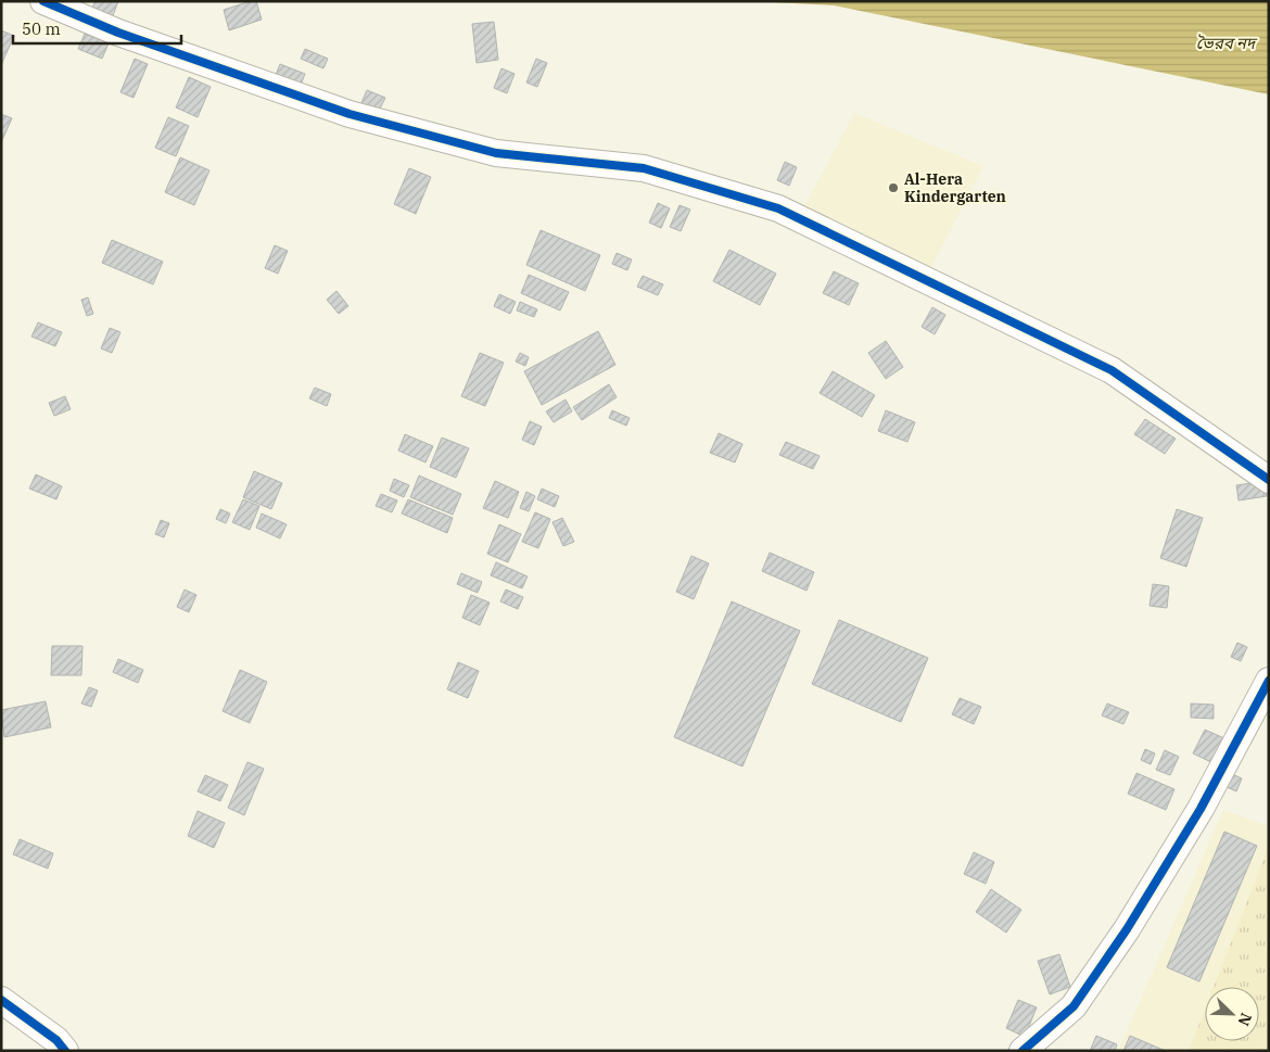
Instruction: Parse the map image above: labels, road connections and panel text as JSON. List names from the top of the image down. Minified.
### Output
{"water":["ভৈরব নদ"],"places":["Al-Hera Kindergarten"],"scale_bar":"50 m","north":"bottom right"}
